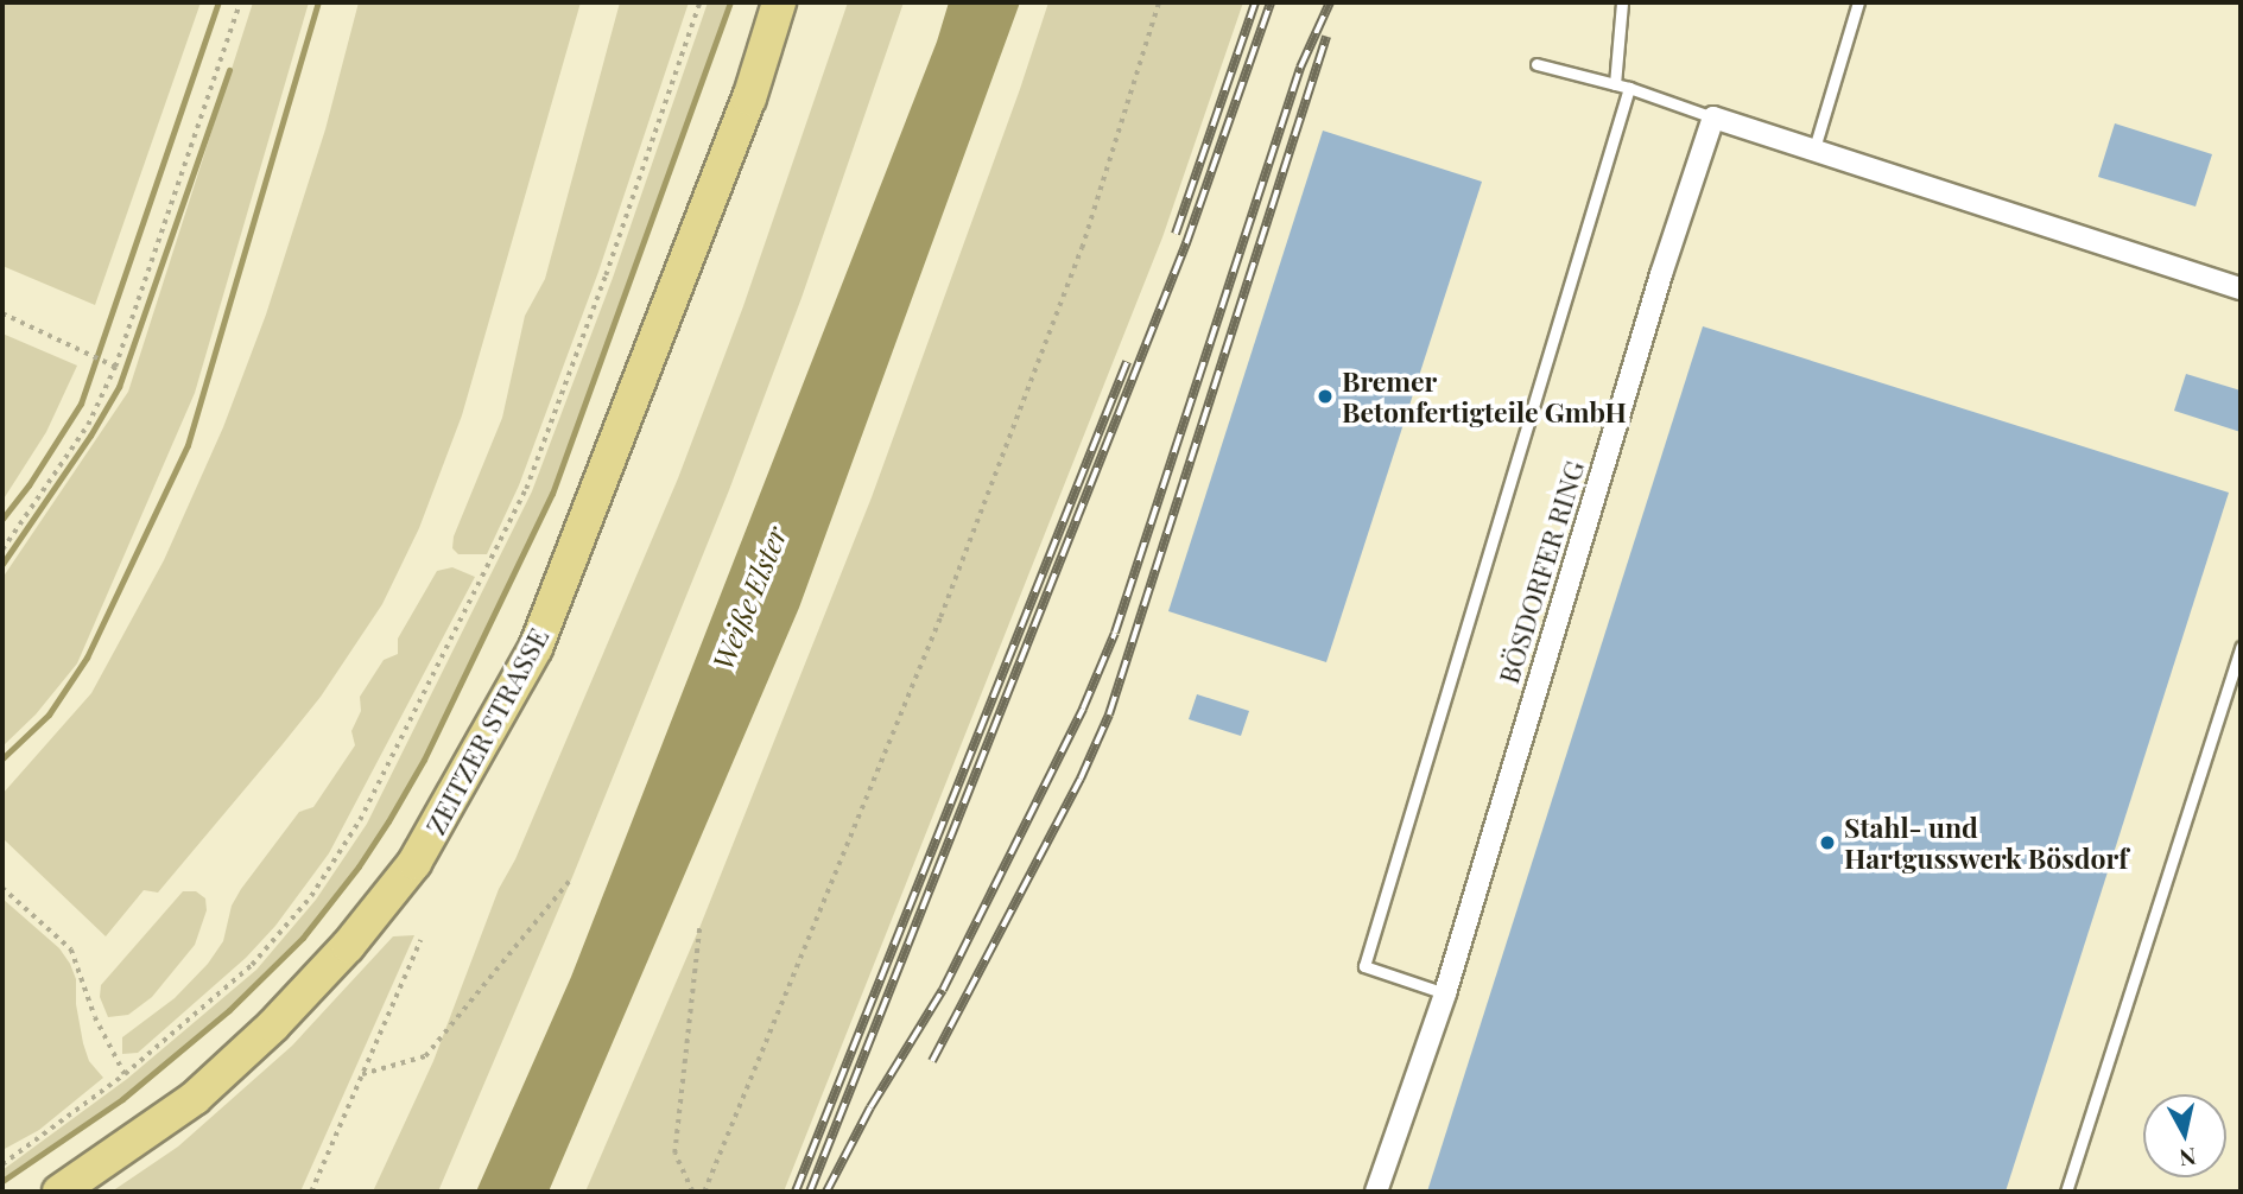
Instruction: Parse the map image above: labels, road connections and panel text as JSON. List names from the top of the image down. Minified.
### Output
{"streets":{"main road":["ZEITZER STRASSE"],"street":["BÖSDORFER RING"]},"water":["Weiße Elster"],"places":["Bremer Betonfertigteile GmbH","Stahl- und Hartgusswerk Bösdorf"],"north":"bottom"}
